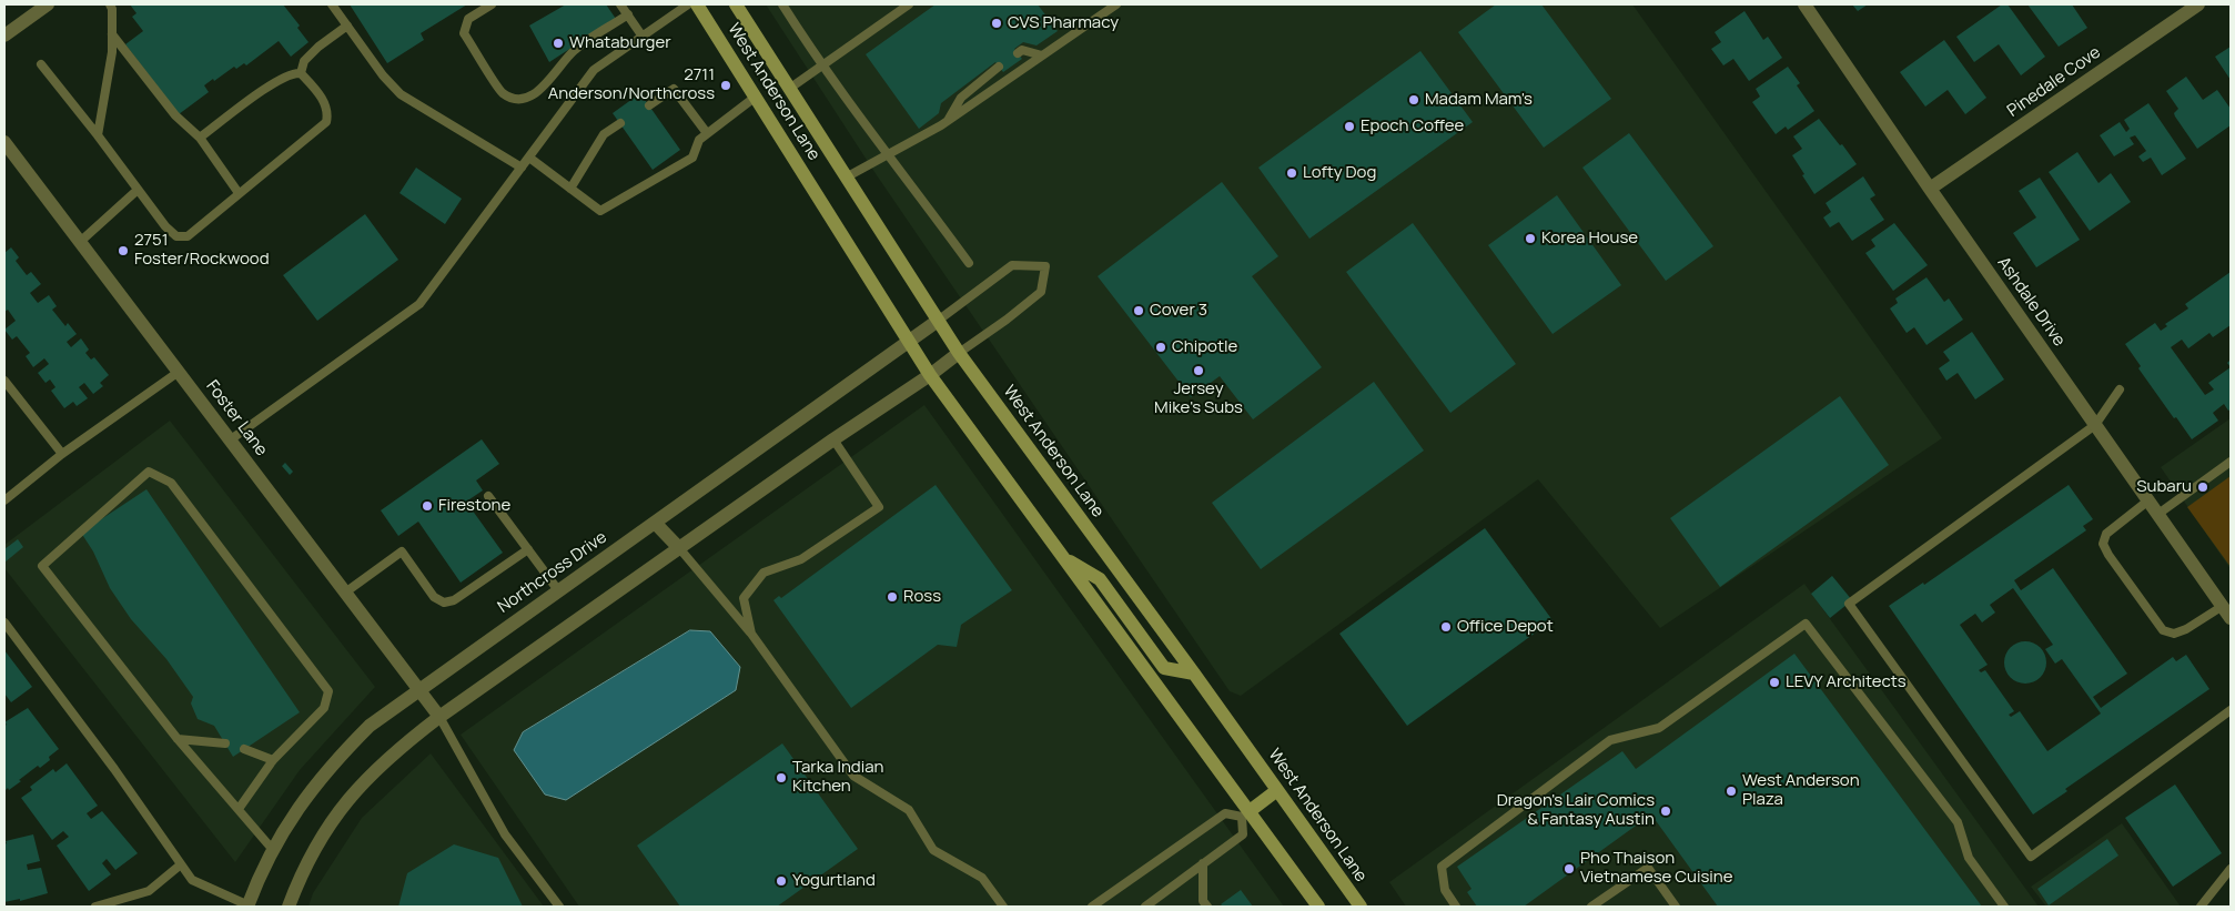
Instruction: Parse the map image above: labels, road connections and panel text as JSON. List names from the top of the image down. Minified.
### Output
{"streets":{"main road":["West Anderson Lane"],"street":["Pinedale Cove","Ashdale Drive","Foster Lane","Northcross Drive"]},"crossings":[["Pinedale Cove","Ashdale Drive"],["West Anderson Lane","Northcross Drive"],["Foster Lane","Northcross Drive"]],"places":["CVS Pharmacy","Whataburger","2711 Anderson/Northcross","Madam Mam's","Epoch Coffee","Lofty Dog","Korea House","2751 Foster/Rockwood","Cover 3","Chipotle","Jersey Mike's Subs","Subaru","Firestone","Ross","Office Depot","LEVY Architects","Tarka Indian Kitchen","West Anderson Plaza","Dragon's Lair Comics & Fantasy Austin","Pho Thaison Vietnamese Cuisine","Yogurtland"]}
